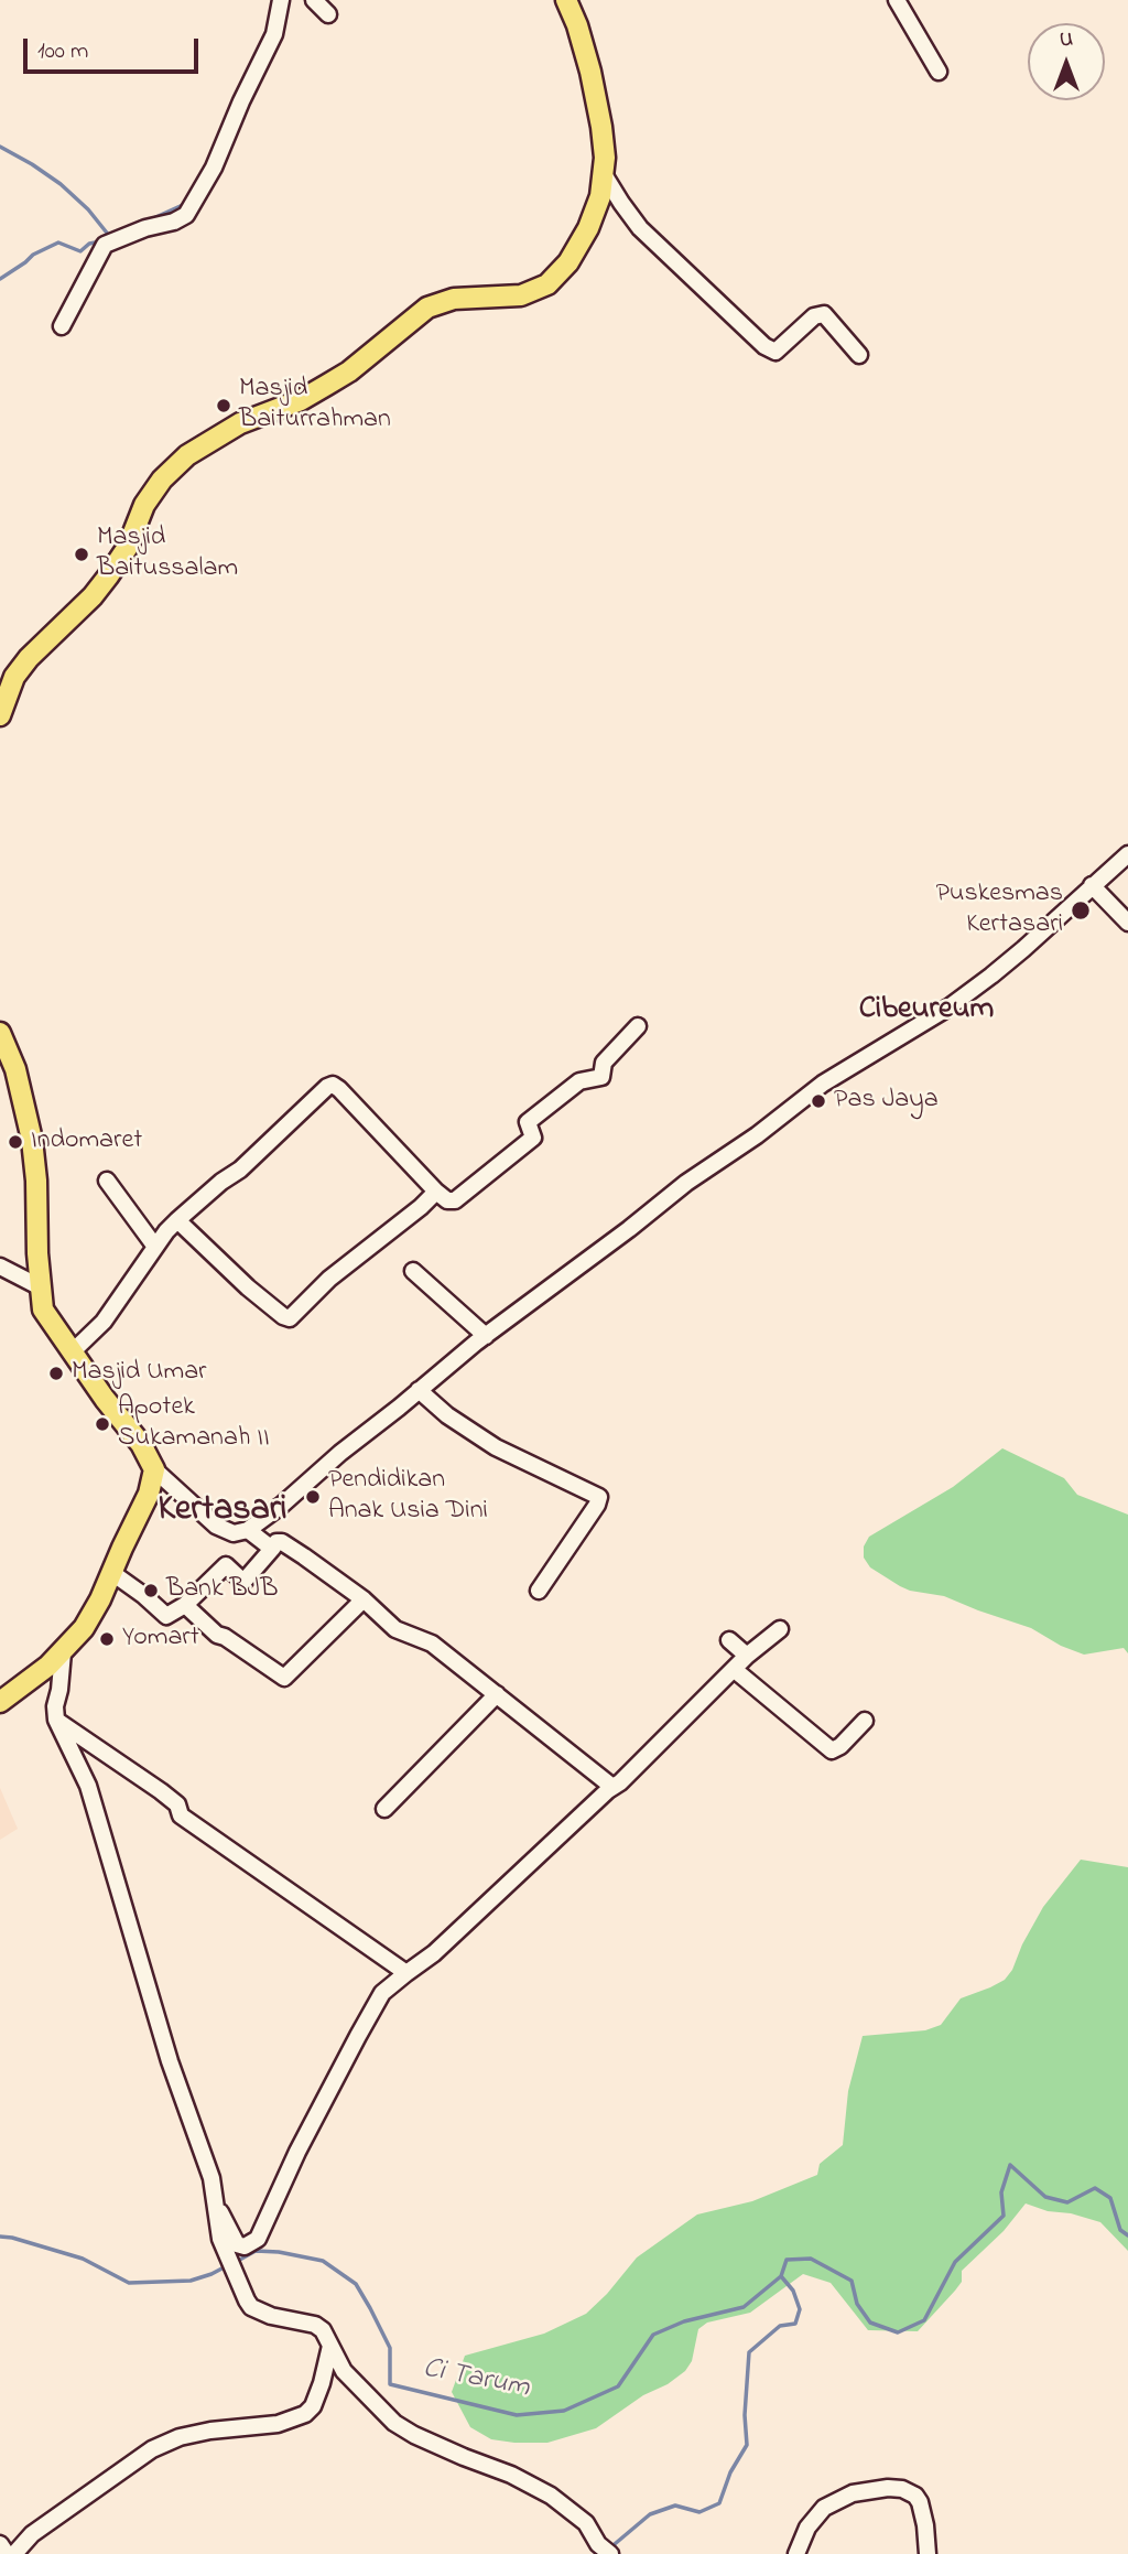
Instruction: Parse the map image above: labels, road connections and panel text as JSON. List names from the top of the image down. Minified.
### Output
{"districts":["Cibeureum","Kertasari"],"water":["Ci Tarum"],"places":["Masjid Baiturrahman","Masjid Baitussalam","Puskesmas Kertasari","Pas Jaya","Indomaret","Masjid Umar","Apotek Sukamanah II","Pendidikan Anak Usia Dini","Bank BJB","Yomart"],"scale_bar":"100 m","north":"top"}
